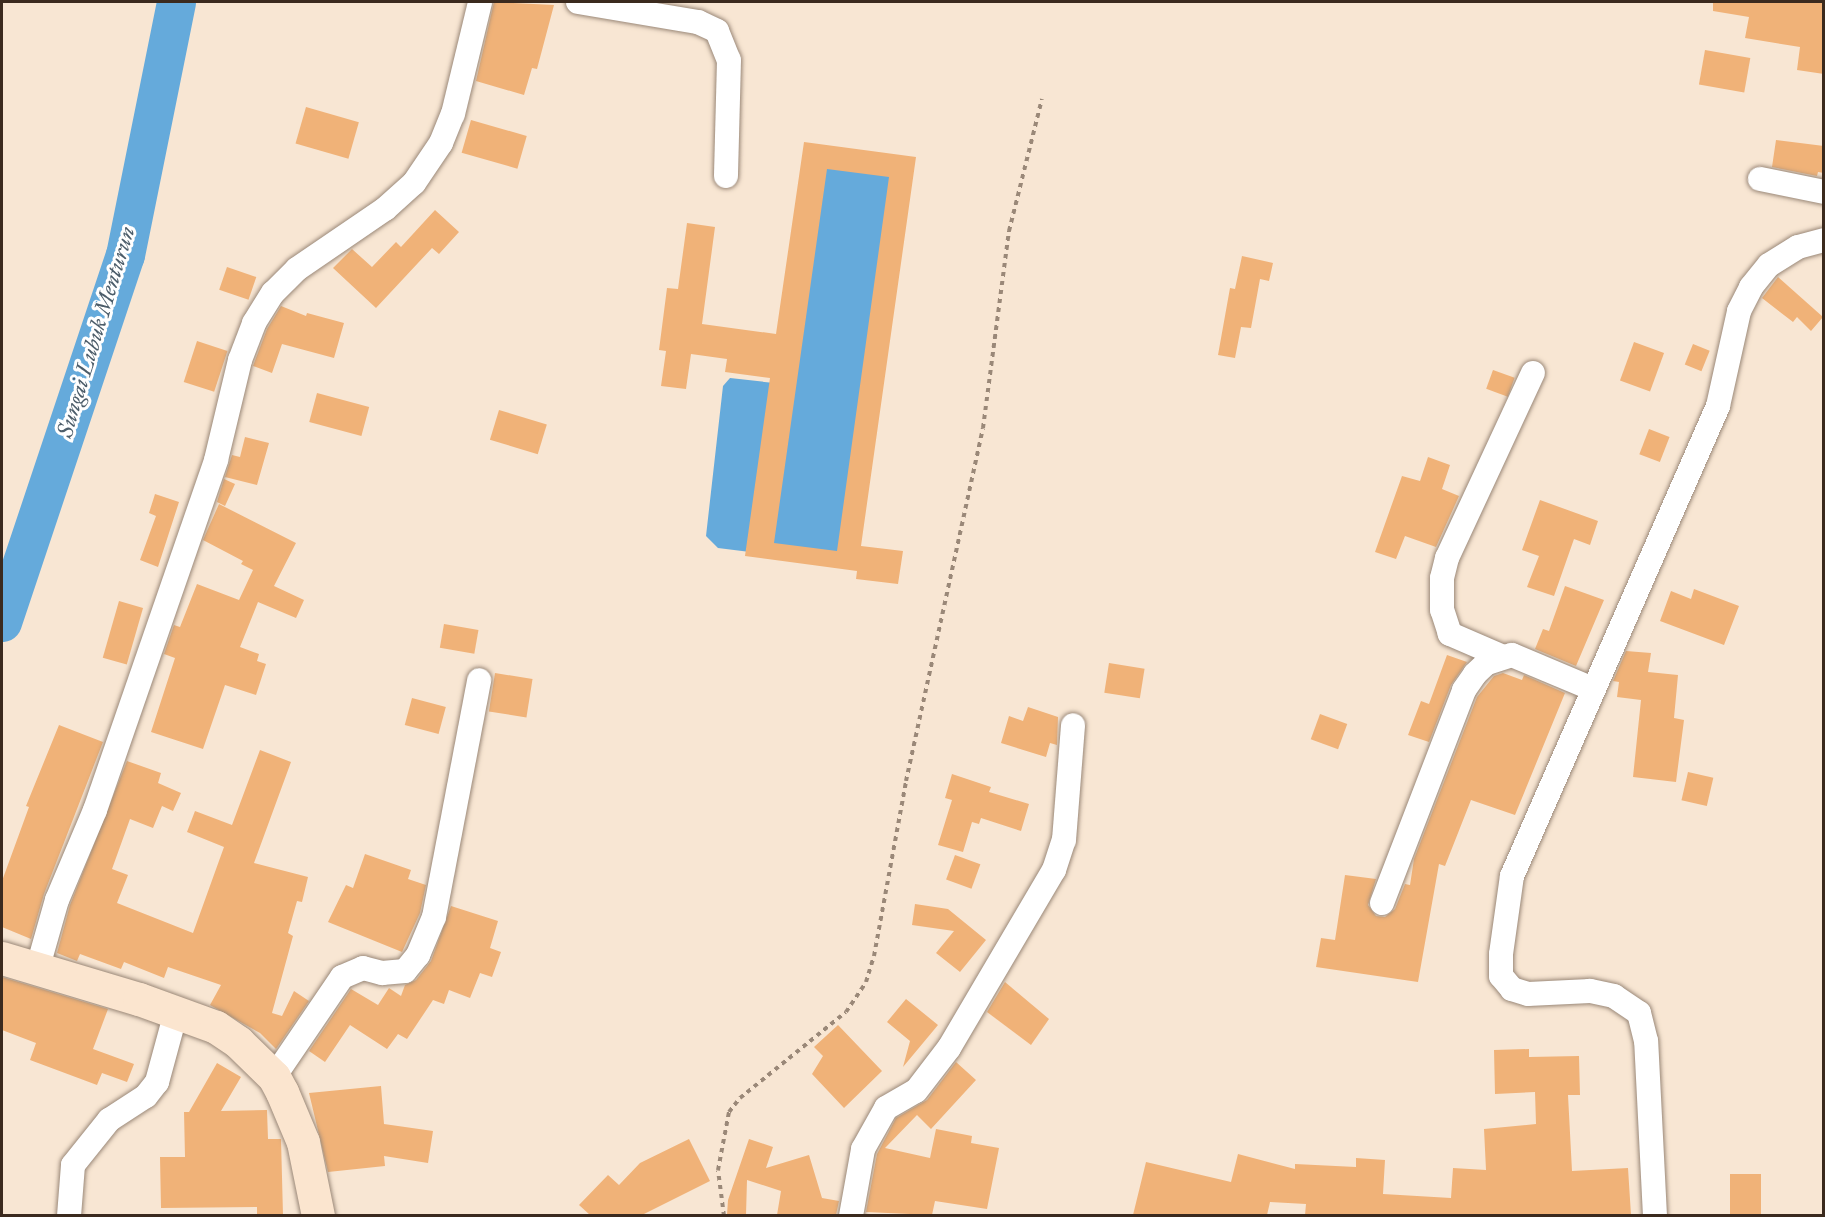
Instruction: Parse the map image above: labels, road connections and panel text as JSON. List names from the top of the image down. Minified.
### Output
{"water":["Sungai Lubuk Menturun"]}
